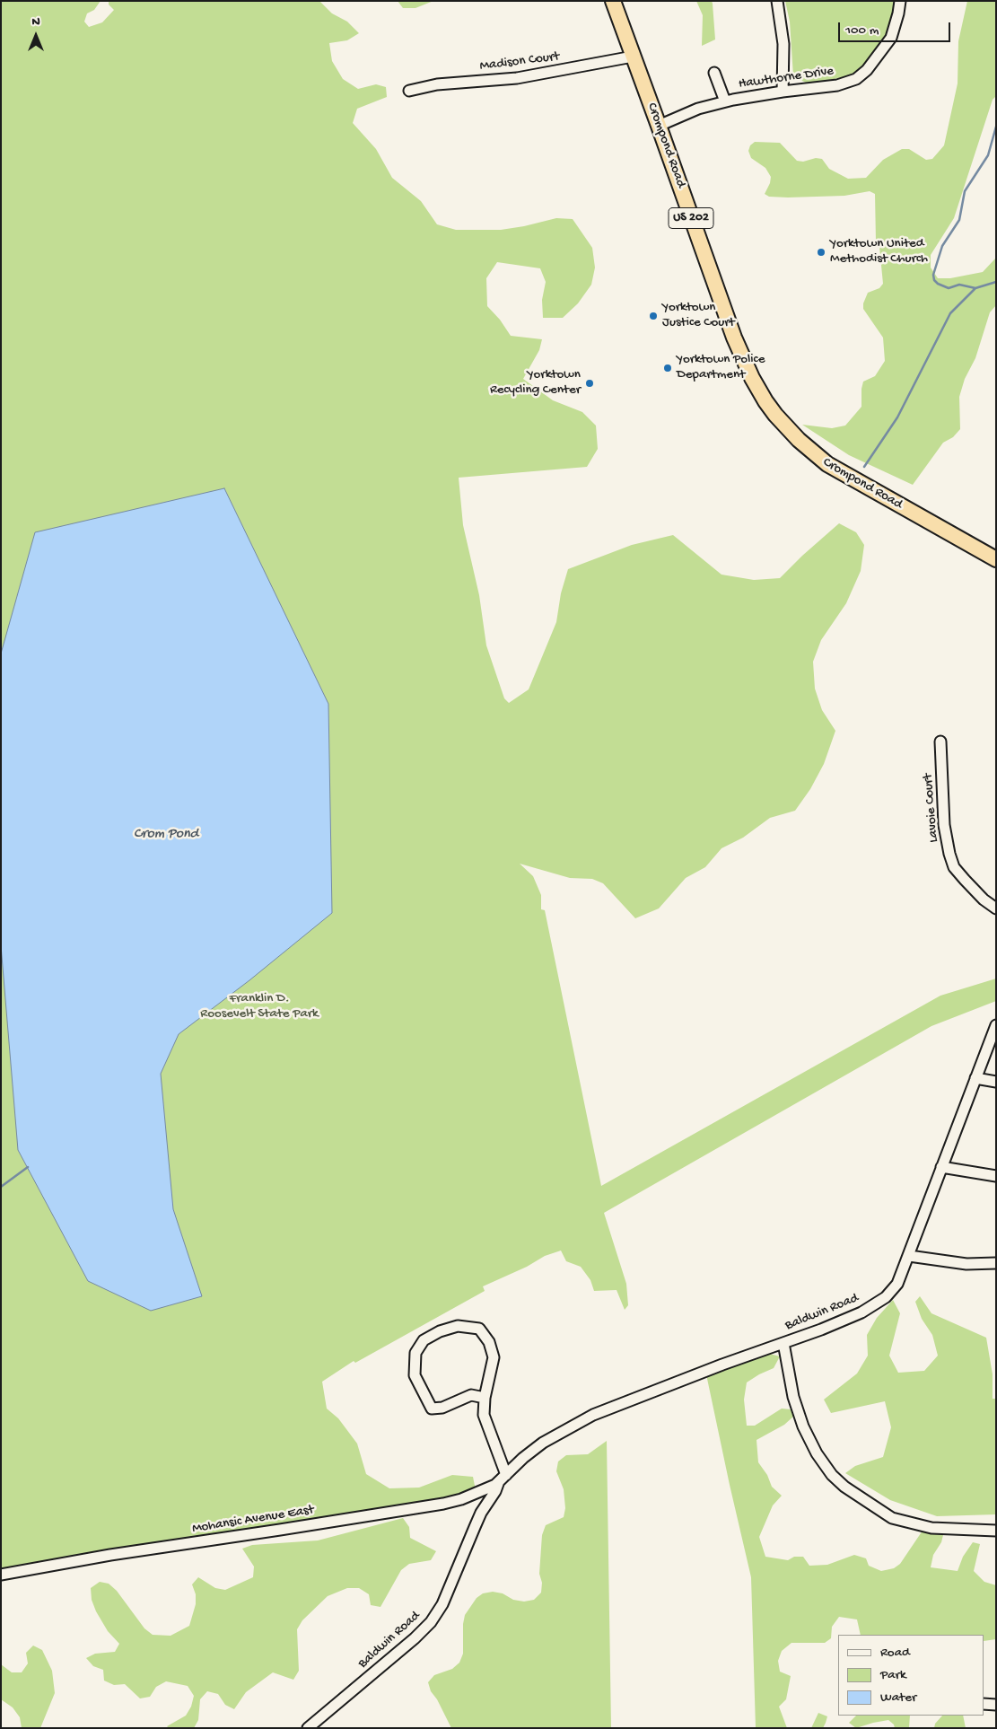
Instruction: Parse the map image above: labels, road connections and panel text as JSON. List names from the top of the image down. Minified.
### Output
{"streets":{"highway":["Crompond Road","US 202"],"street":["Madison Court","Hawthorne Drive","Lavoie Court","Baldwin Road","Mohansic Avenue East"]},"crossings":[["Madison Court","Crompond Road"],["Hawthorne Drive","Crompond Road"],["Baldwin Road","Mohansic Avenue East"]],"water":["Crom Pond"],"parks":["Franklin D. Roosevelt State Park"],"places":["Yorktown United Methodist Church","Yorktown Justice Court","Yorktown Police Department","Yorktown Recycling Center"],"legend":["Road","Park","Water"],"scale_bar":"100 m","north":"top"}
